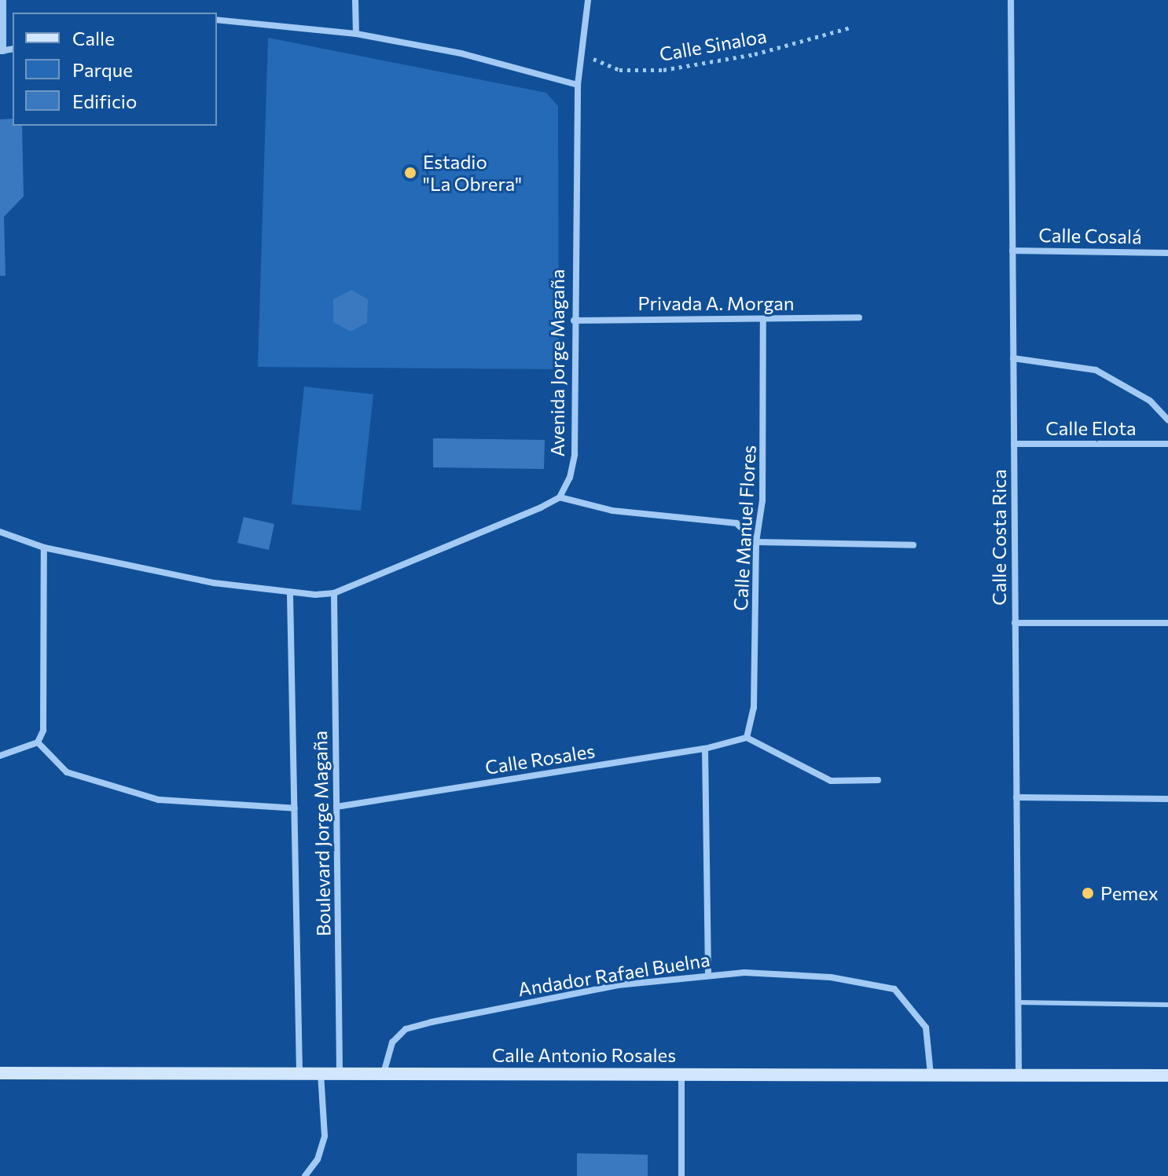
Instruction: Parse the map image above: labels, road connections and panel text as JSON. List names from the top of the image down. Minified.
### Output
{"streets":{"main road":["Calle Antonio Rosales"],"street":["Calle Cosalá","Privada A. Morgan","Avenida Jorge Magaña","Calle Elota","Calle Manuel Flores","Calle Costa Rica","Calle Rosales","Boulevard Jorge Magaña","Andador Rafael Buelna"],"path":["Calle Sinaloa"]},"crossings":[["Calle Sinaloa","Avenida Jorge Magaña"],["Calle Cosalá","Calle Costa Rica"],["Privada A. Morgan","Avenida Jorge Magaña"],["Privada A. Morgan","Calle Manuel Flores"],["Calle Elota","Calle Costa Rica"],["Calle Manuel Flores","Calle Rosales"],["Calle Costa Rica","Calle Antonio Rosales"],["Calle Rosales","Boulevard Jorge Magaña"],["Boulevard Jorge Magaña","Calle Antonio Rosales"],["Andador Rafael Buelna","Calle Antonio Rosales"]],"places":["Estadio \"La Obrera\"","Pemex"],"legend":["Calle","Parque","Edificio"]}
